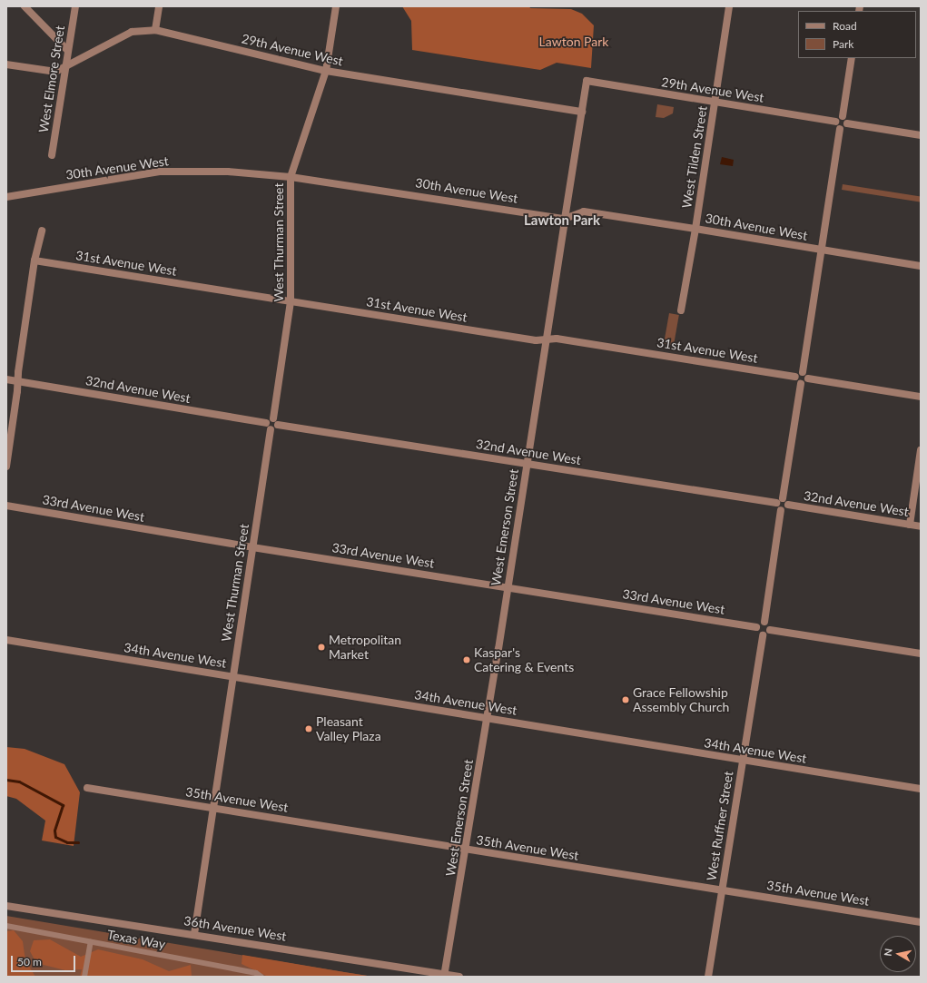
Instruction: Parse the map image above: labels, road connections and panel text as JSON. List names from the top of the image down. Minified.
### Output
{"streets":{"street":["29th Avenue West","West Elmore Street","West Tilden Street","30th Avenue West","West Thurman Street","31st Avenue West","32nd Avenue West","33rd Avenue West","West Emerson Street","34th Avenue West","35th Avenue West","West Ruffner Street","36th Avenue West","Texas Way"]},"crossings":[["29th Avenue West","West Elmore Street"],["29th Avenue West","West Tilden Street"],["29th Avenue West","West Thurman Street"],["29th Avenue West","West Emerson Street"],["West Tilden Street","30th Avenue West"],["30th Avenue West","West Thurman Street"],["30th Avenue West","West Emerson Street"],["West Thurman Street","31st Avenue West"],["West Thurman Street","32nd Avenue West"],["West Thurman Street","33rd Avenue West"],["West Thurman Street","34th Avenue West"],["West Thurman Street","35th Avenue West"],["West Thurman Street","36th Avenue West"],["31st Avenue West","West Emerson Street"],["32nd Avenue West","West Emerson Street"],["33rd Avenue West","West Emerson Street"],["33rd Avenue West","West Ruffner Street"],["West Emerson Street","34th Avenue West"],["West Emerson Street","35th Avenue West"],["West Emerson Street","36th Avenue West"],["34th Avenue West","West Ruffner Street"],["35th Avenue West","West Ruffner Street"]],"districts":["Lawton Park"],"parks":["Lawton Park"],"places":["Metropolitan Market","Kaspar's Catering & Events","Grace Fellowship Assembly Church","Pleasant Valley Plaza"],"legend":["Road","Park"],"scale_bar":"50 m","north":"left"}
